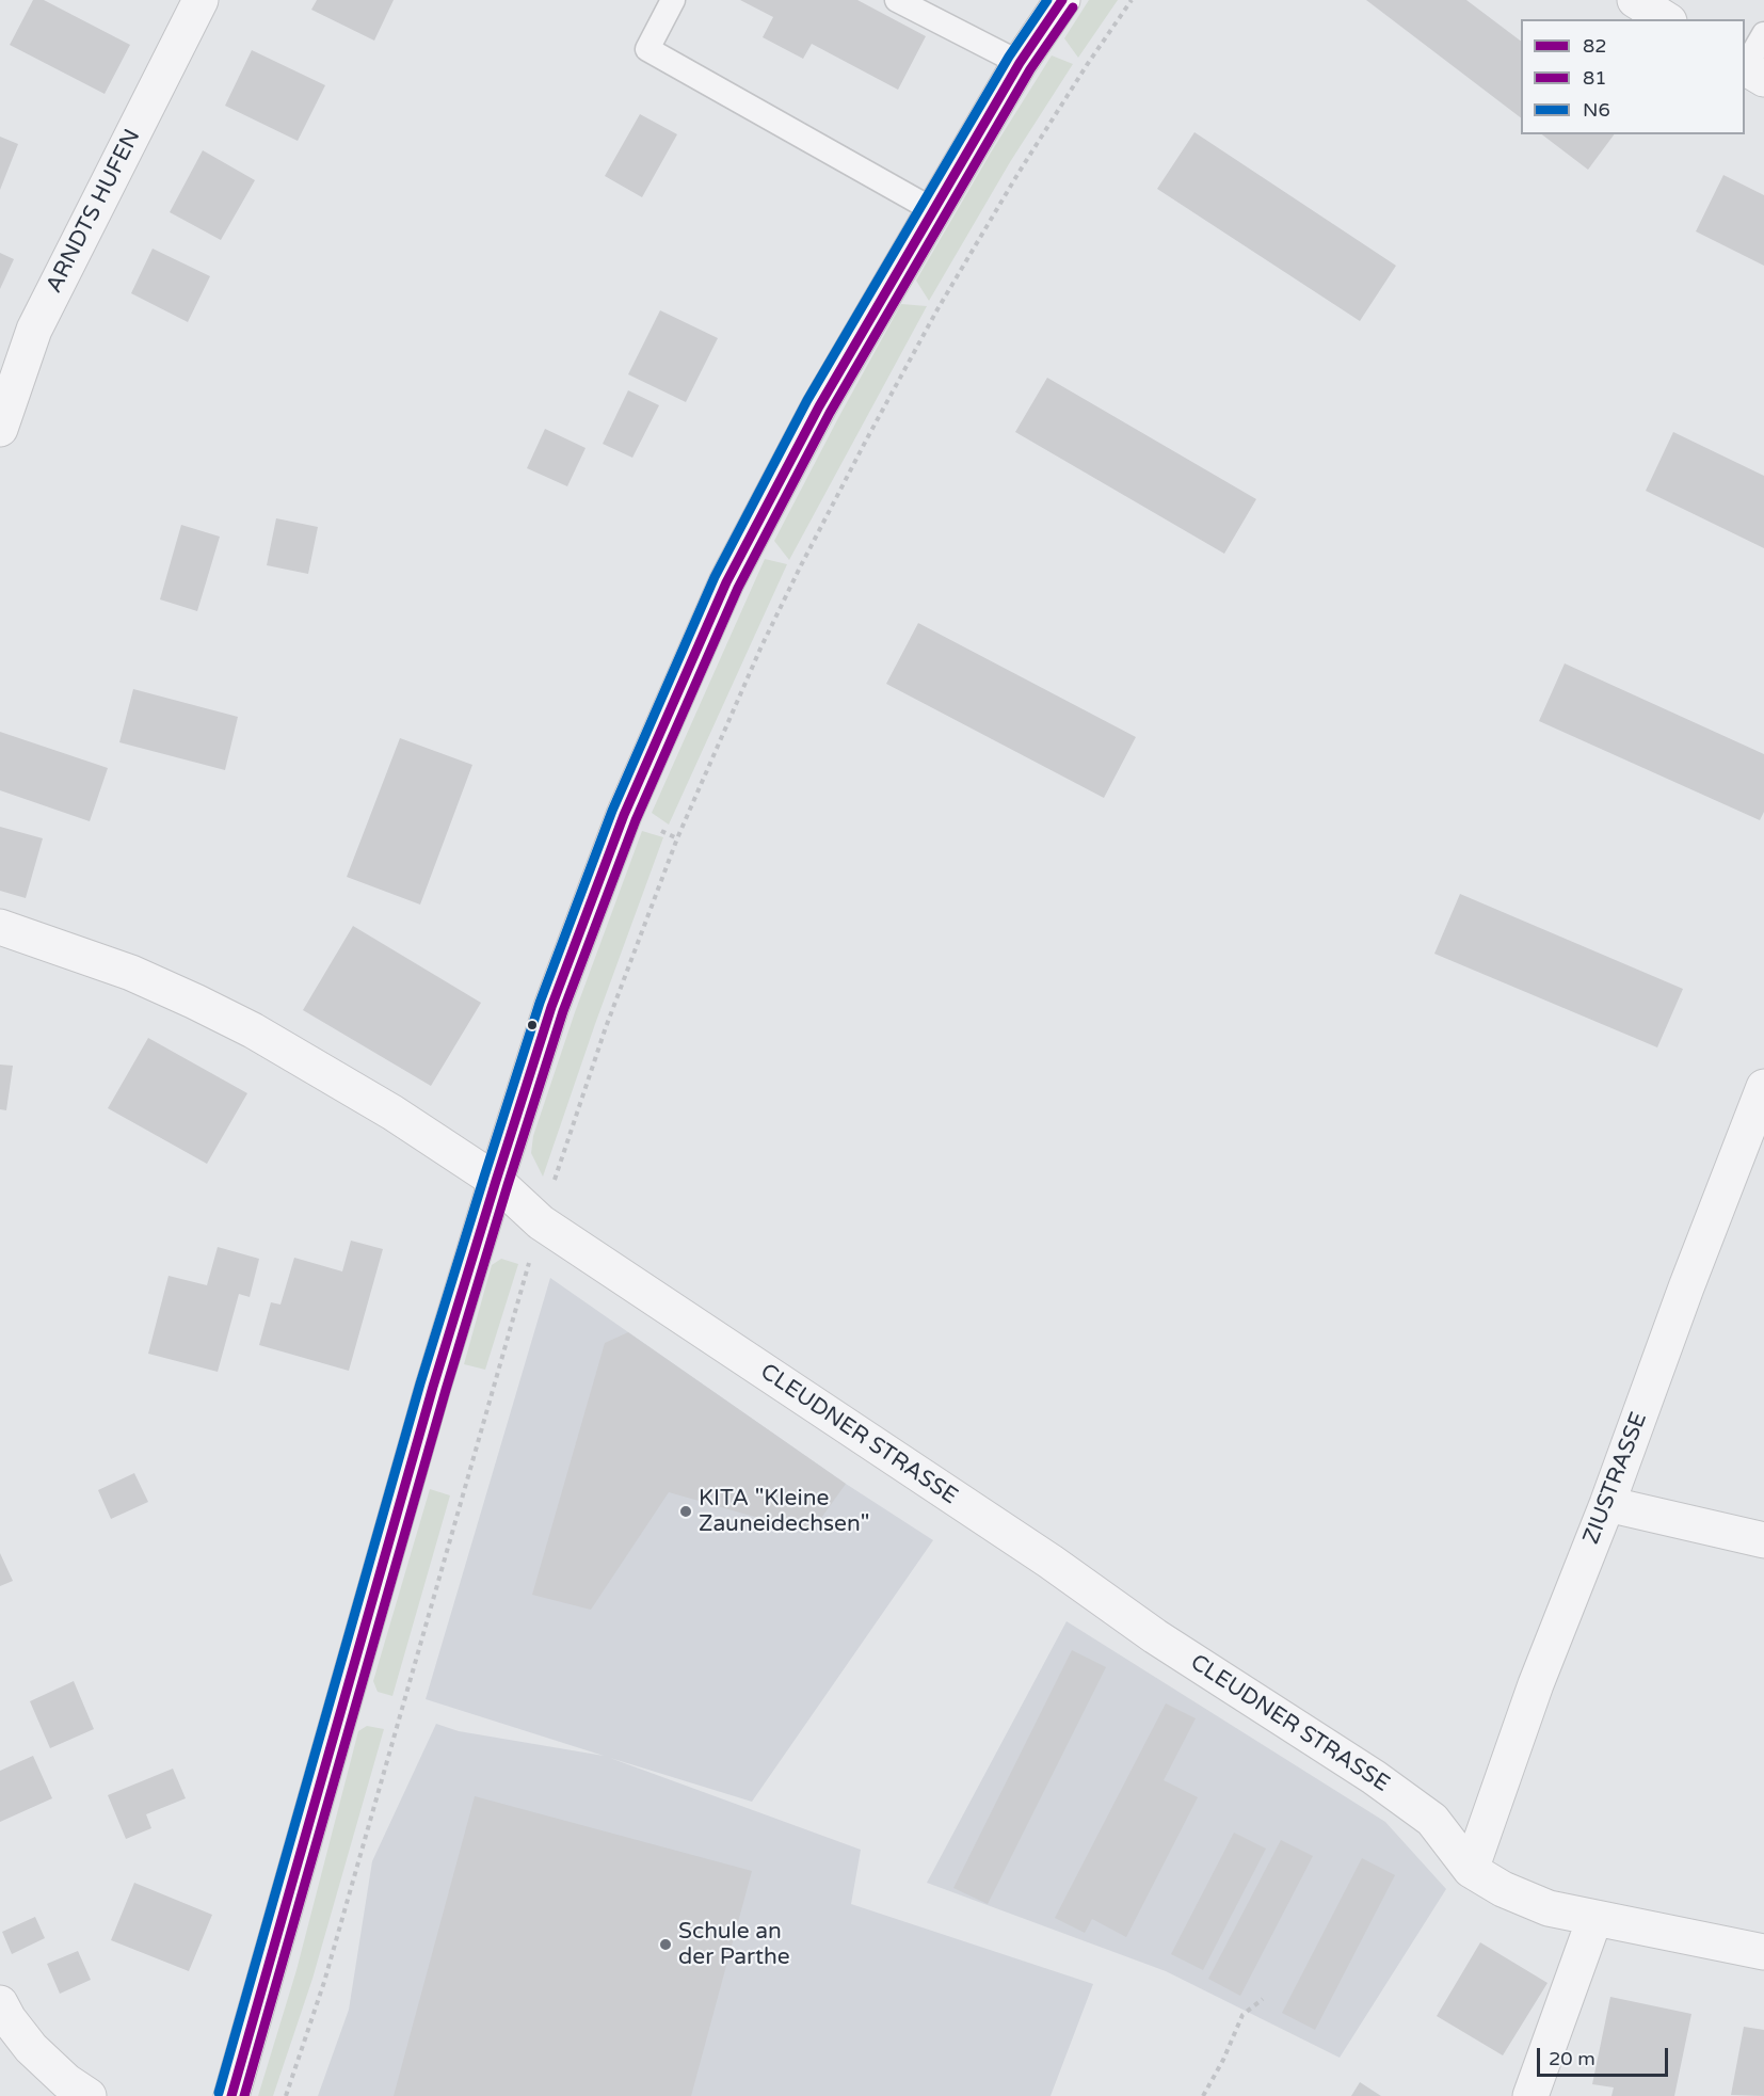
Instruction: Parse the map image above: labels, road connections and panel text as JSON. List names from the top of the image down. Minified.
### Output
{"streets":{"street":["ARNDTS HUFEN","CLEUDNER STRASSE","ZIUSTRASSE"]},"crossings":[["CLEUDNER STRASSE","ZIUSTRASSE"]],"places":["KITA \"Kleine Zauneidechsen\"","Schule an der Parthe"],"lines":["transit line 82","transit line N6","transit line 81"],"legend":["82","81","N6"],"scale_bar":"20 m"}
